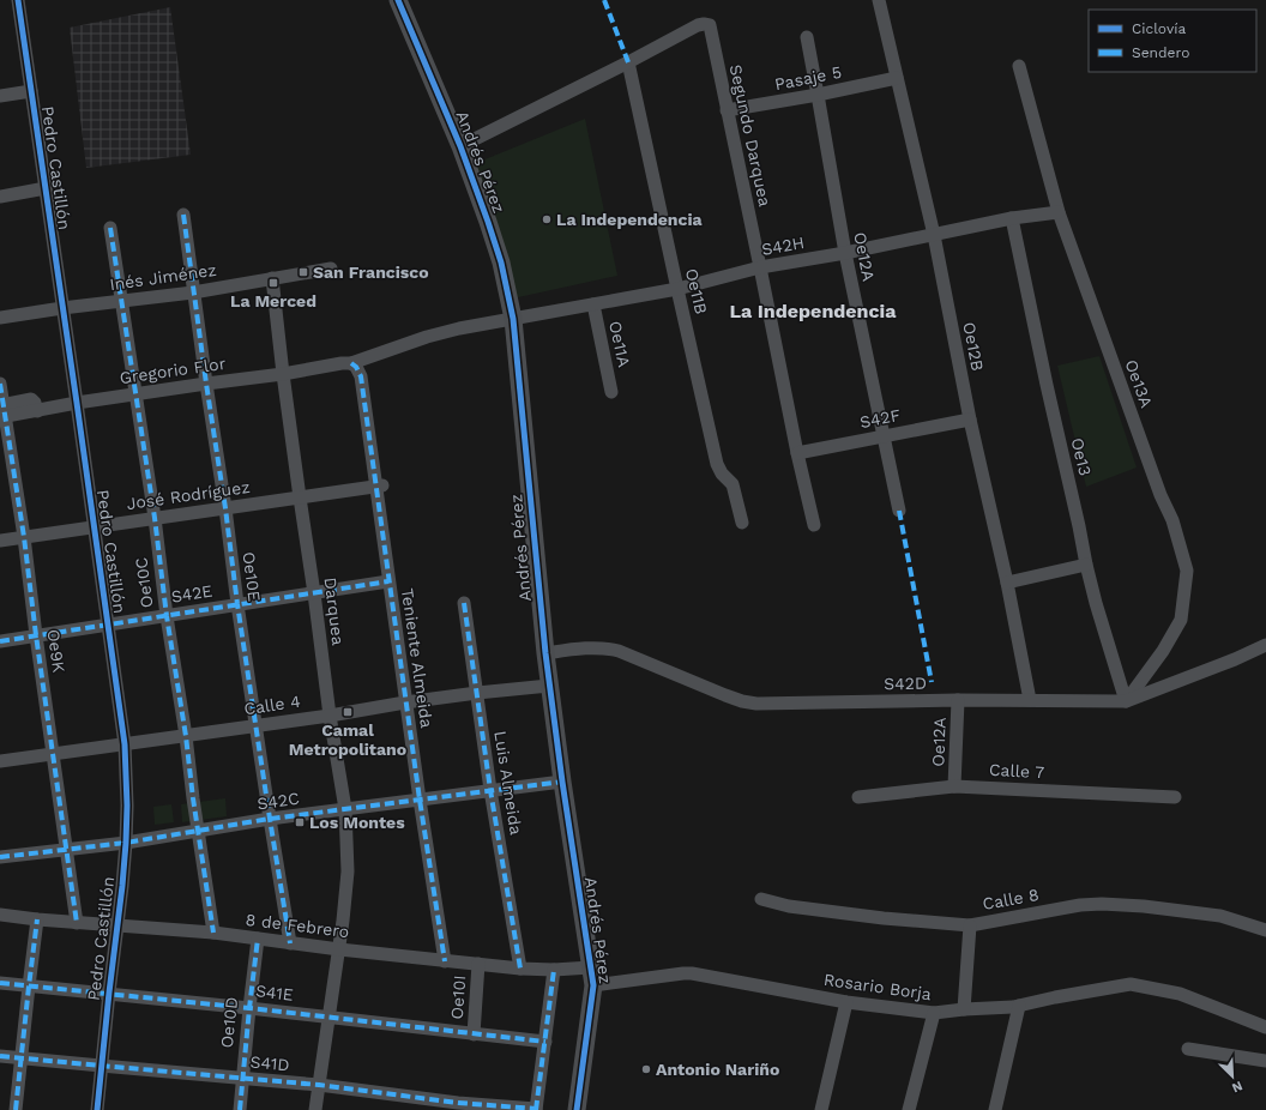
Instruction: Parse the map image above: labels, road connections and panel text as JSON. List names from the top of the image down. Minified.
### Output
{"streets":{"street":["Pasaje 5","Segundo Darquea","Andrés Pérez","Pedro Castillón","S42H","Oe12A","Inés Jiménez","Oe11B","Oe11A","Oe12B","Gregorio Flor","Oe13A","S42F","Oe13","José Rodríguez","Oe10E","Oe10C","S42E","Darquea","Oe9K","Teniente Almeida","S42D","Calle 4","Calle 7","Luis Almeida","S42C","Calle 8","8 de Febrero","Rosario Borja","S41E","Oe10I","Oe10D","S41D"]},"crossings":[["Pasaje 5","Segundo Darquea"],["Pasaje 5","Oe12A"],["Pasaje 5","Oe12B"],["Segundo Darquea","Andrés Pérez"],["Segundo Darquea","S42H"],["Segundo Darquea","Oe11B"],["Segundo Darquea","S42F"],["Andrés Pérez","S42H"],["Andrés Pérez","S42D"],["Andrés Pérez","Calle 4"],["Andrés Pérez","S42C"],["Andrés Pérez","8 de Febrero"],["Andrés Pérez","Rosario Borja"],["Pedro Castillón","Inés Jiménez"],["Pedro Castillón","Gregorio Flor"],["Pedro Castillón","José Rodríguez"],["Pedro Castillón","S42E"],["Pedro Castillón","Calle 4"],["Pedro Castillón","S42C"],["Pedro Castillón","8 de Febrero"],["Pedro Castillón","S41E"],["Pedro Castillón","S41D"],["S42H","Oe12A"],["S42H","Oe11B"],["S42H","Oe11A"],["S42H","Oe12B"],["S42H","Gregorio Flor"],["S42H","Oe13A"],["S42H","Oe13"],["S42H","Teniente Almeida"],["Oe12A","S42F"],["Oe12A","S42D"],["Oe12A","Calle 7"],["Inés Jiménez","Oe10E"],["Inés Jiménez","Oe10C"],["Inés Jiménez","Darquea"],["Oe12B","S42F"],["Oe12B","S42D"],["Gregorio Flor","Oe10E"],["Gregorio Flor","Oe10C"],["Gregorio Flor","Darquea"],["Gregorio Flor","Oe9K"],["Gregorio Flor","Teniente Almeida"],["Oe13A","Oe13"],["Oe13A","S42D"],["Oe13","S42D"],["José Rodríguez","Oe10E"],["José Rodríguez","Oe10C"],["José Rodríguez","Darquea"],["José Rodríguez","Oe9K"],["José Rodríguez","Teniente Almeida"],["Oe10E","S42E"],["Oe10E","Calle 4"],["Oe10E","S42C"],["Oe10E","8 de Febrero"],["Oe10C","S42E"],["Oe10C","Calle 4"],["Oe10C","S42C"],["Oe10C","8 de Febrero"],["S42E","Darquea"],["S42E","Oe9K"],["S42E","Teniente Almeida"],["Darquea","Calle 4"],["Darquea","S42C"],["Darquea","8 de Febrero"],["Oe9K","Calle 4"],["Oe9K","S42C"],["Oe9K","8 de Febrero"],["Teniente Almeida","Calle 4"],["Teniente Almeida","S42C"],["Teniente Almeida","8 de Febrero"],["Calle 4","Luis Almeida"],["Luis Almeida","S42C"],["Luis Almeida","8 de Febrero"],["8 de Febrero","Oe10I"],["8 de Febrero","Oe10D"],["S41E","Oe10I"],["S41E","Oe10D"],["Oe10D","S41D"]],"districts":["La Independencia"],"places":{"other":["La Independencia","Antonio Nariño"],"transit":["San Francisco","La Merced","Camal Metropolitano","Los Montes"]},"legend":["Ciclovía","Sendero"],"north":"bottom right"}
